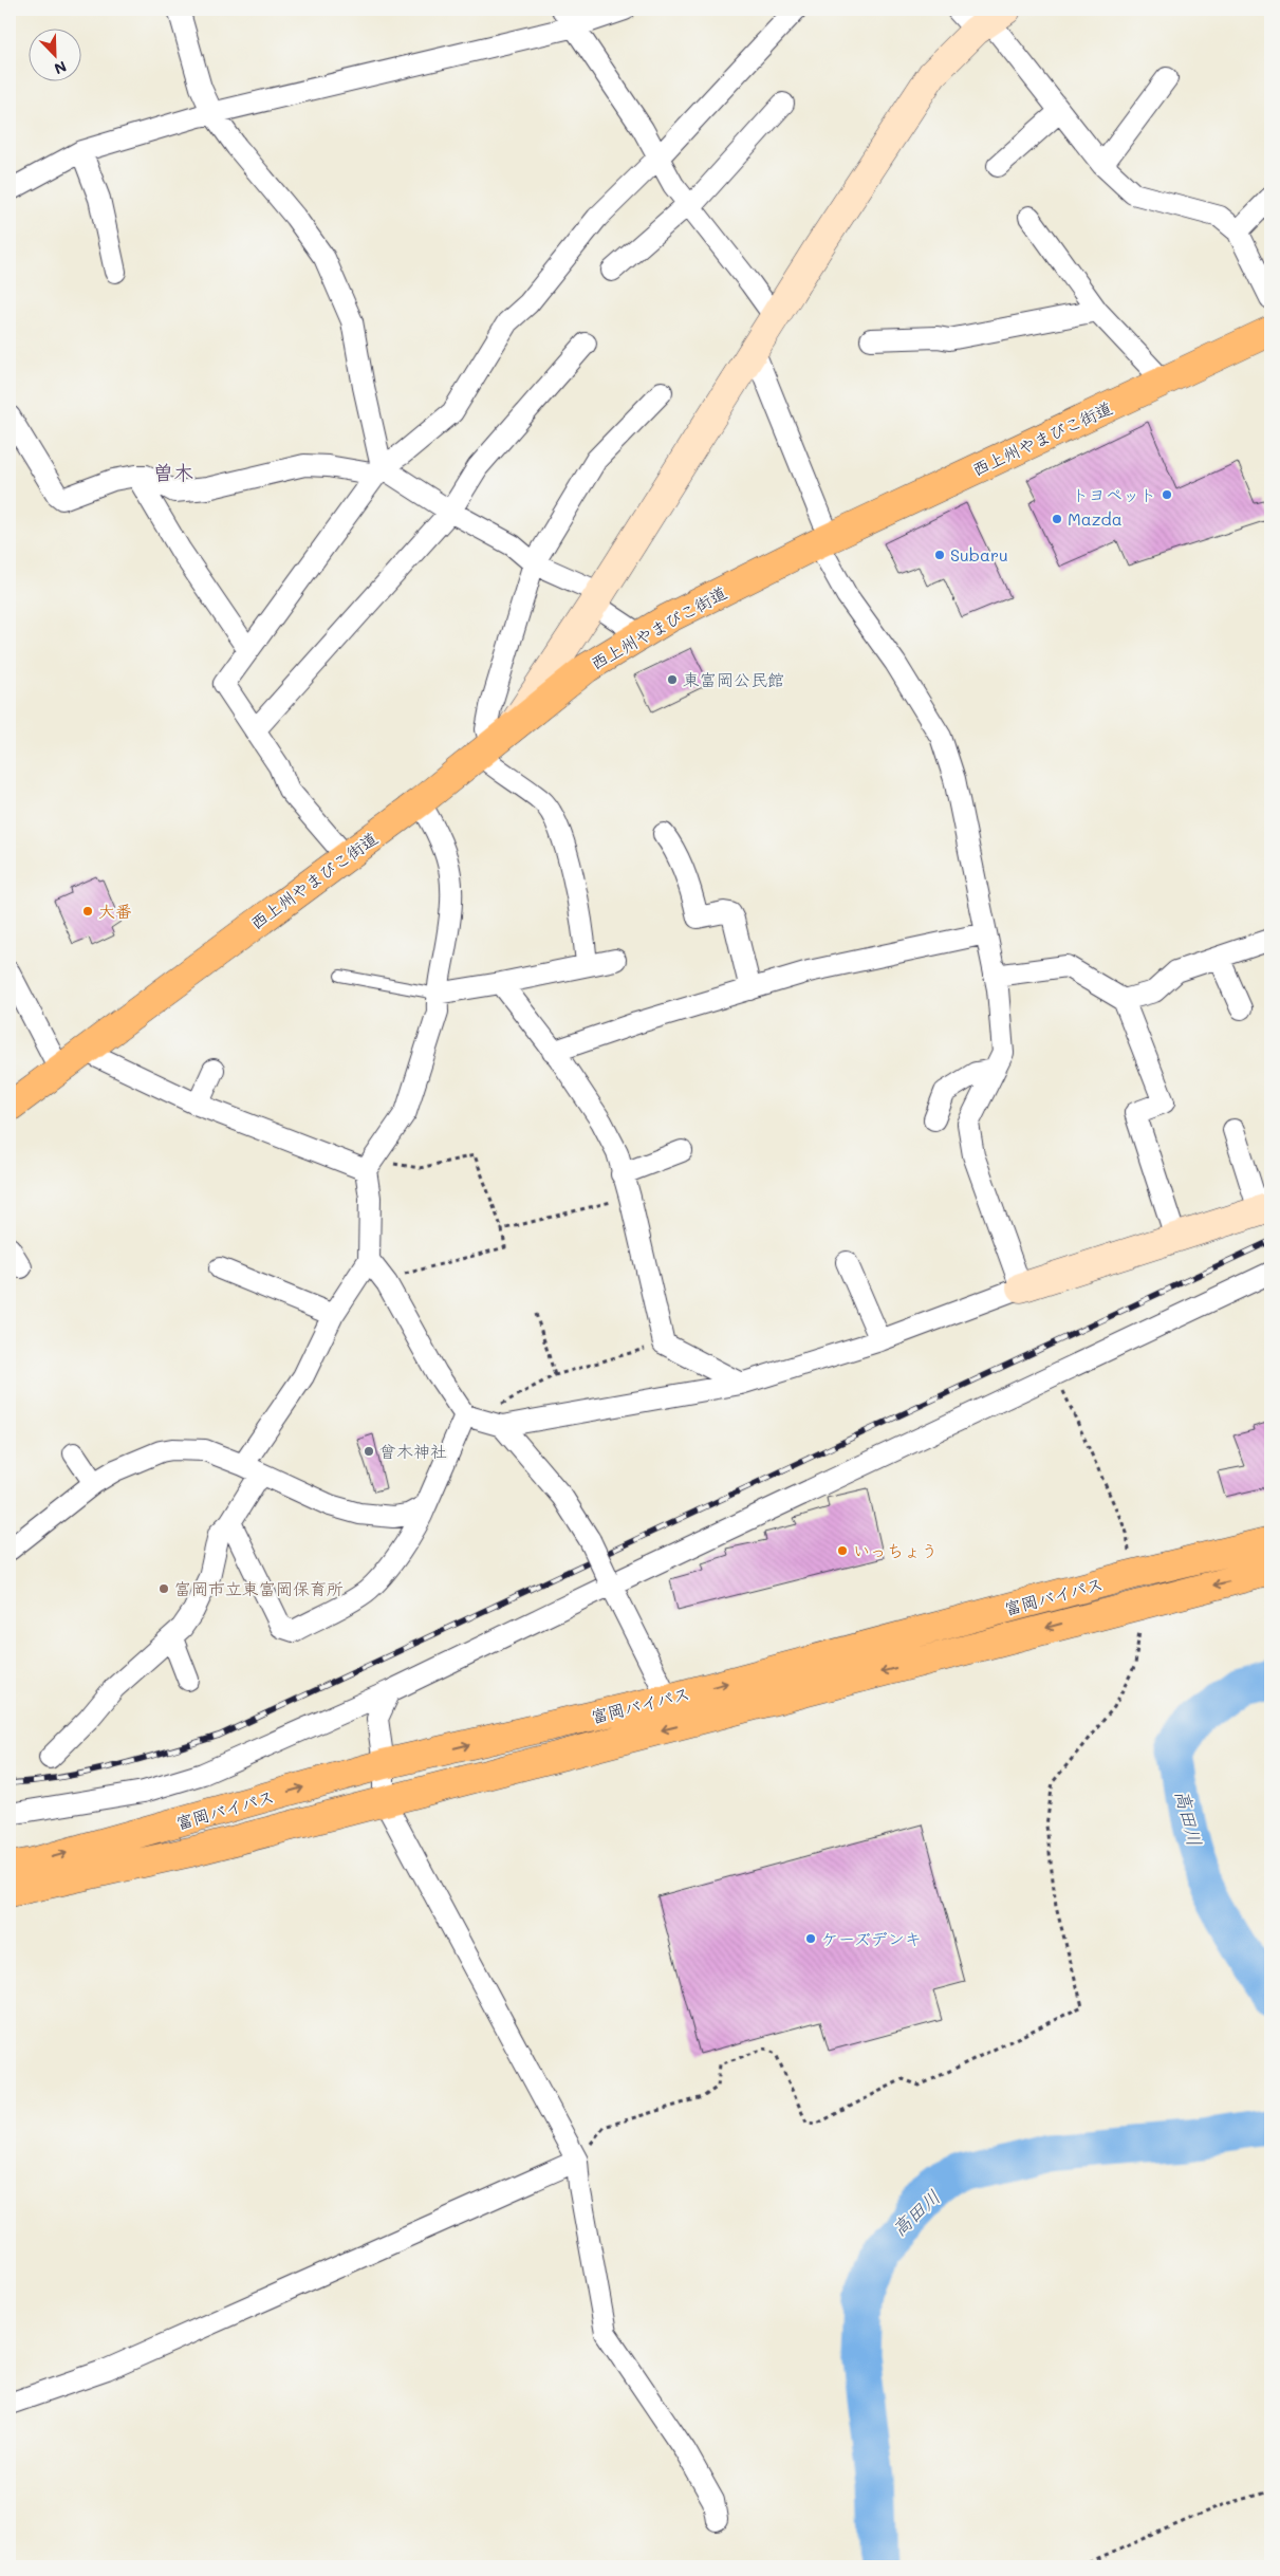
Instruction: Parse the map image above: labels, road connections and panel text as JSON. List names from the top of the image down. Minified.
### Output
{"streets":{"highway":["西上州やまびこ街道","富岡バイパス"]},"districts":["曽木"],"water":["高田川"],"places":["トヨペット","Mazda","Subaru","東富岡公民館","大番","曾木神社","いっちょう","富岡市立東富岡保育所","ケーズデンキ"],"north":"bottom right"}
